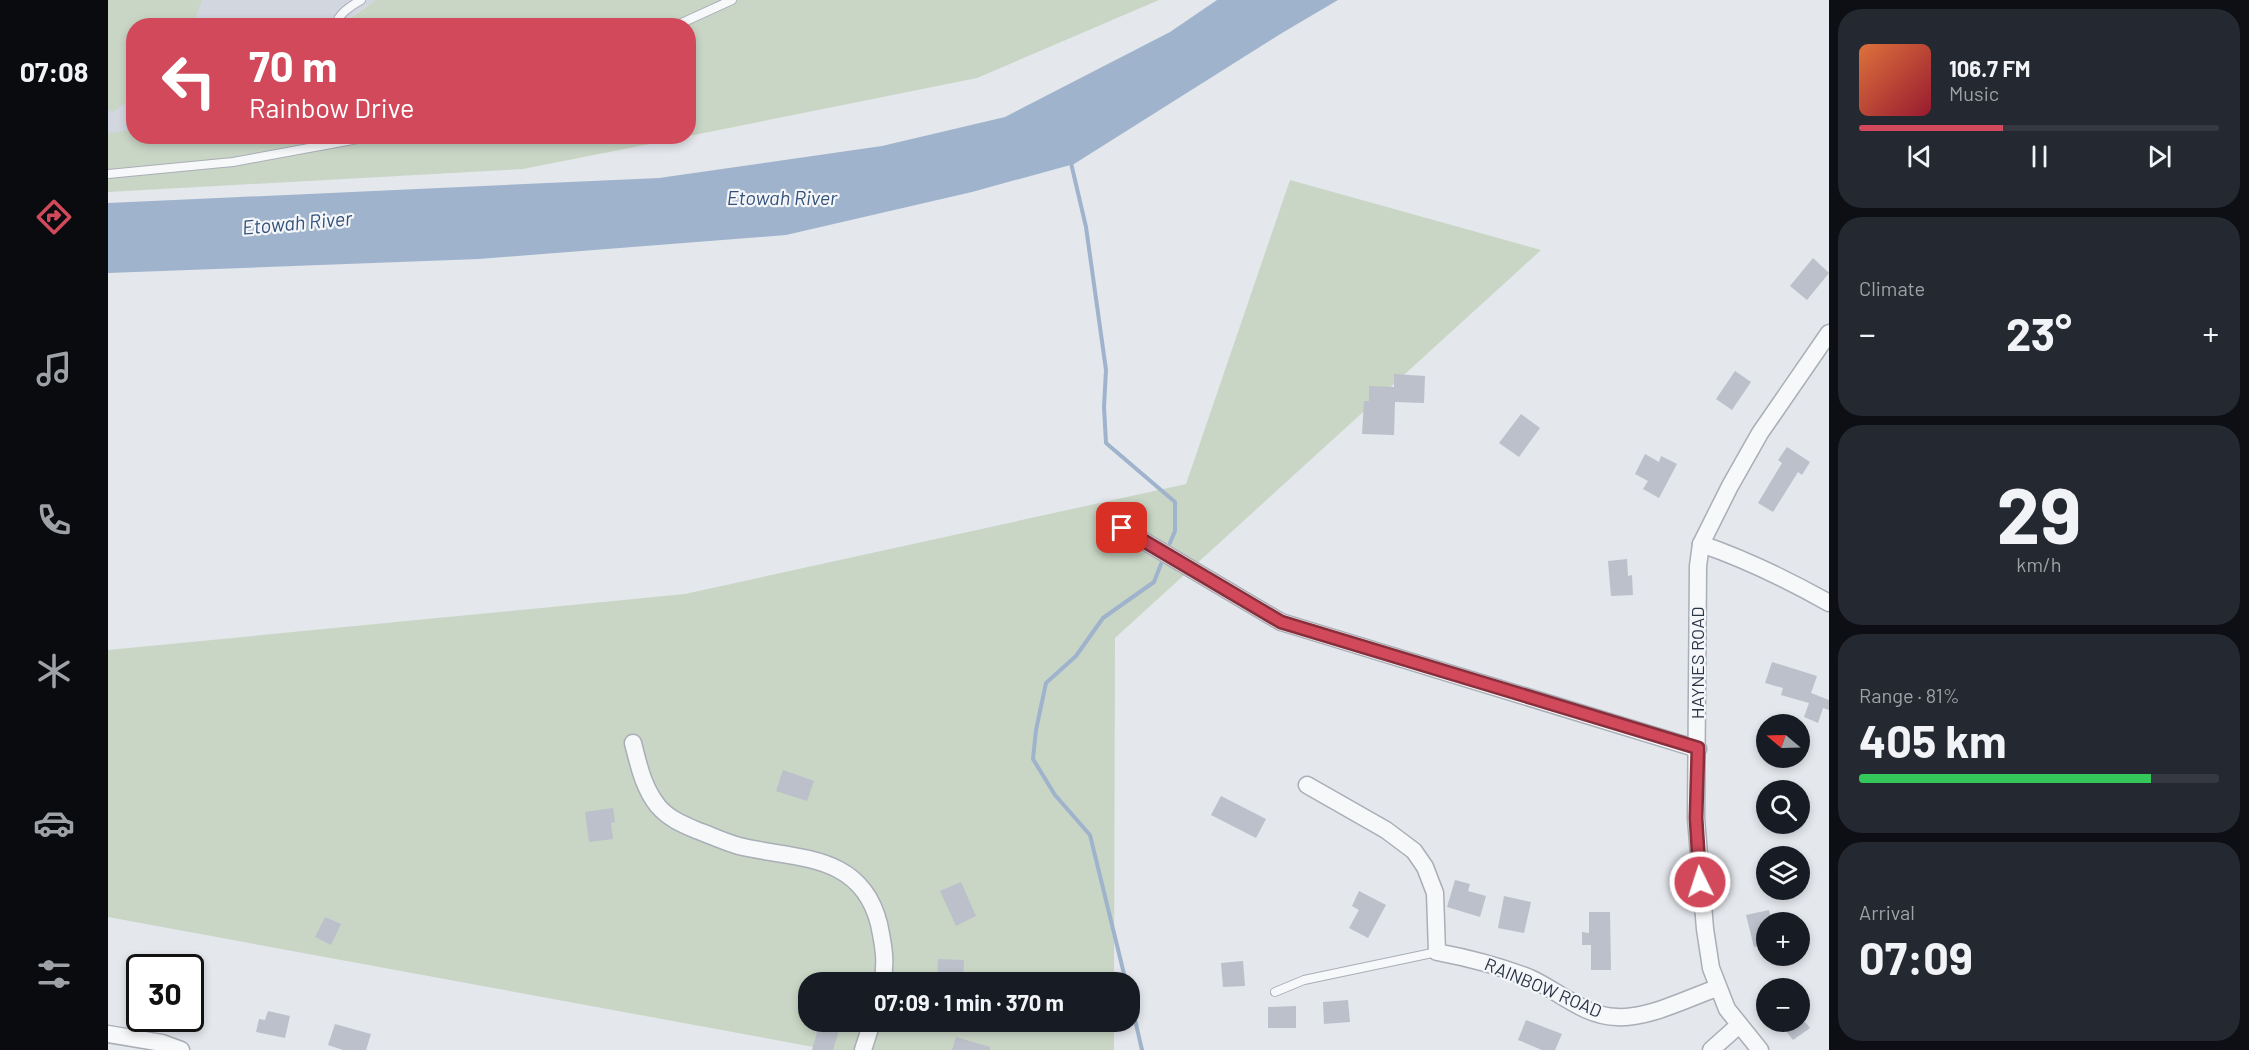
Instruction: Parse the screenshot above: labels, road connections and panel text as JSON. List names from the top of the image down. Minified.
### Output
{"streets":{"street":["HAYNES ROAD","RAINBOW ROAD"]},"crossings":[["HAYNES ROAD","RAINBOW ROAD"]],"water":["Etowah River"],"north":"left","page":{"tabs":"07:08","turn":["70 m","Rainbow Drive"],"song":["106.7 FM","Music"],"tile":["Climate",["29","km/h"],["Range · 81%","405 km"],["Arrival","07:09"]],"heat":["−","23°","+"],"map_buttons":["+","−"],"limit":"30","trip":"07:09 · 1 min · 370 m"}}
